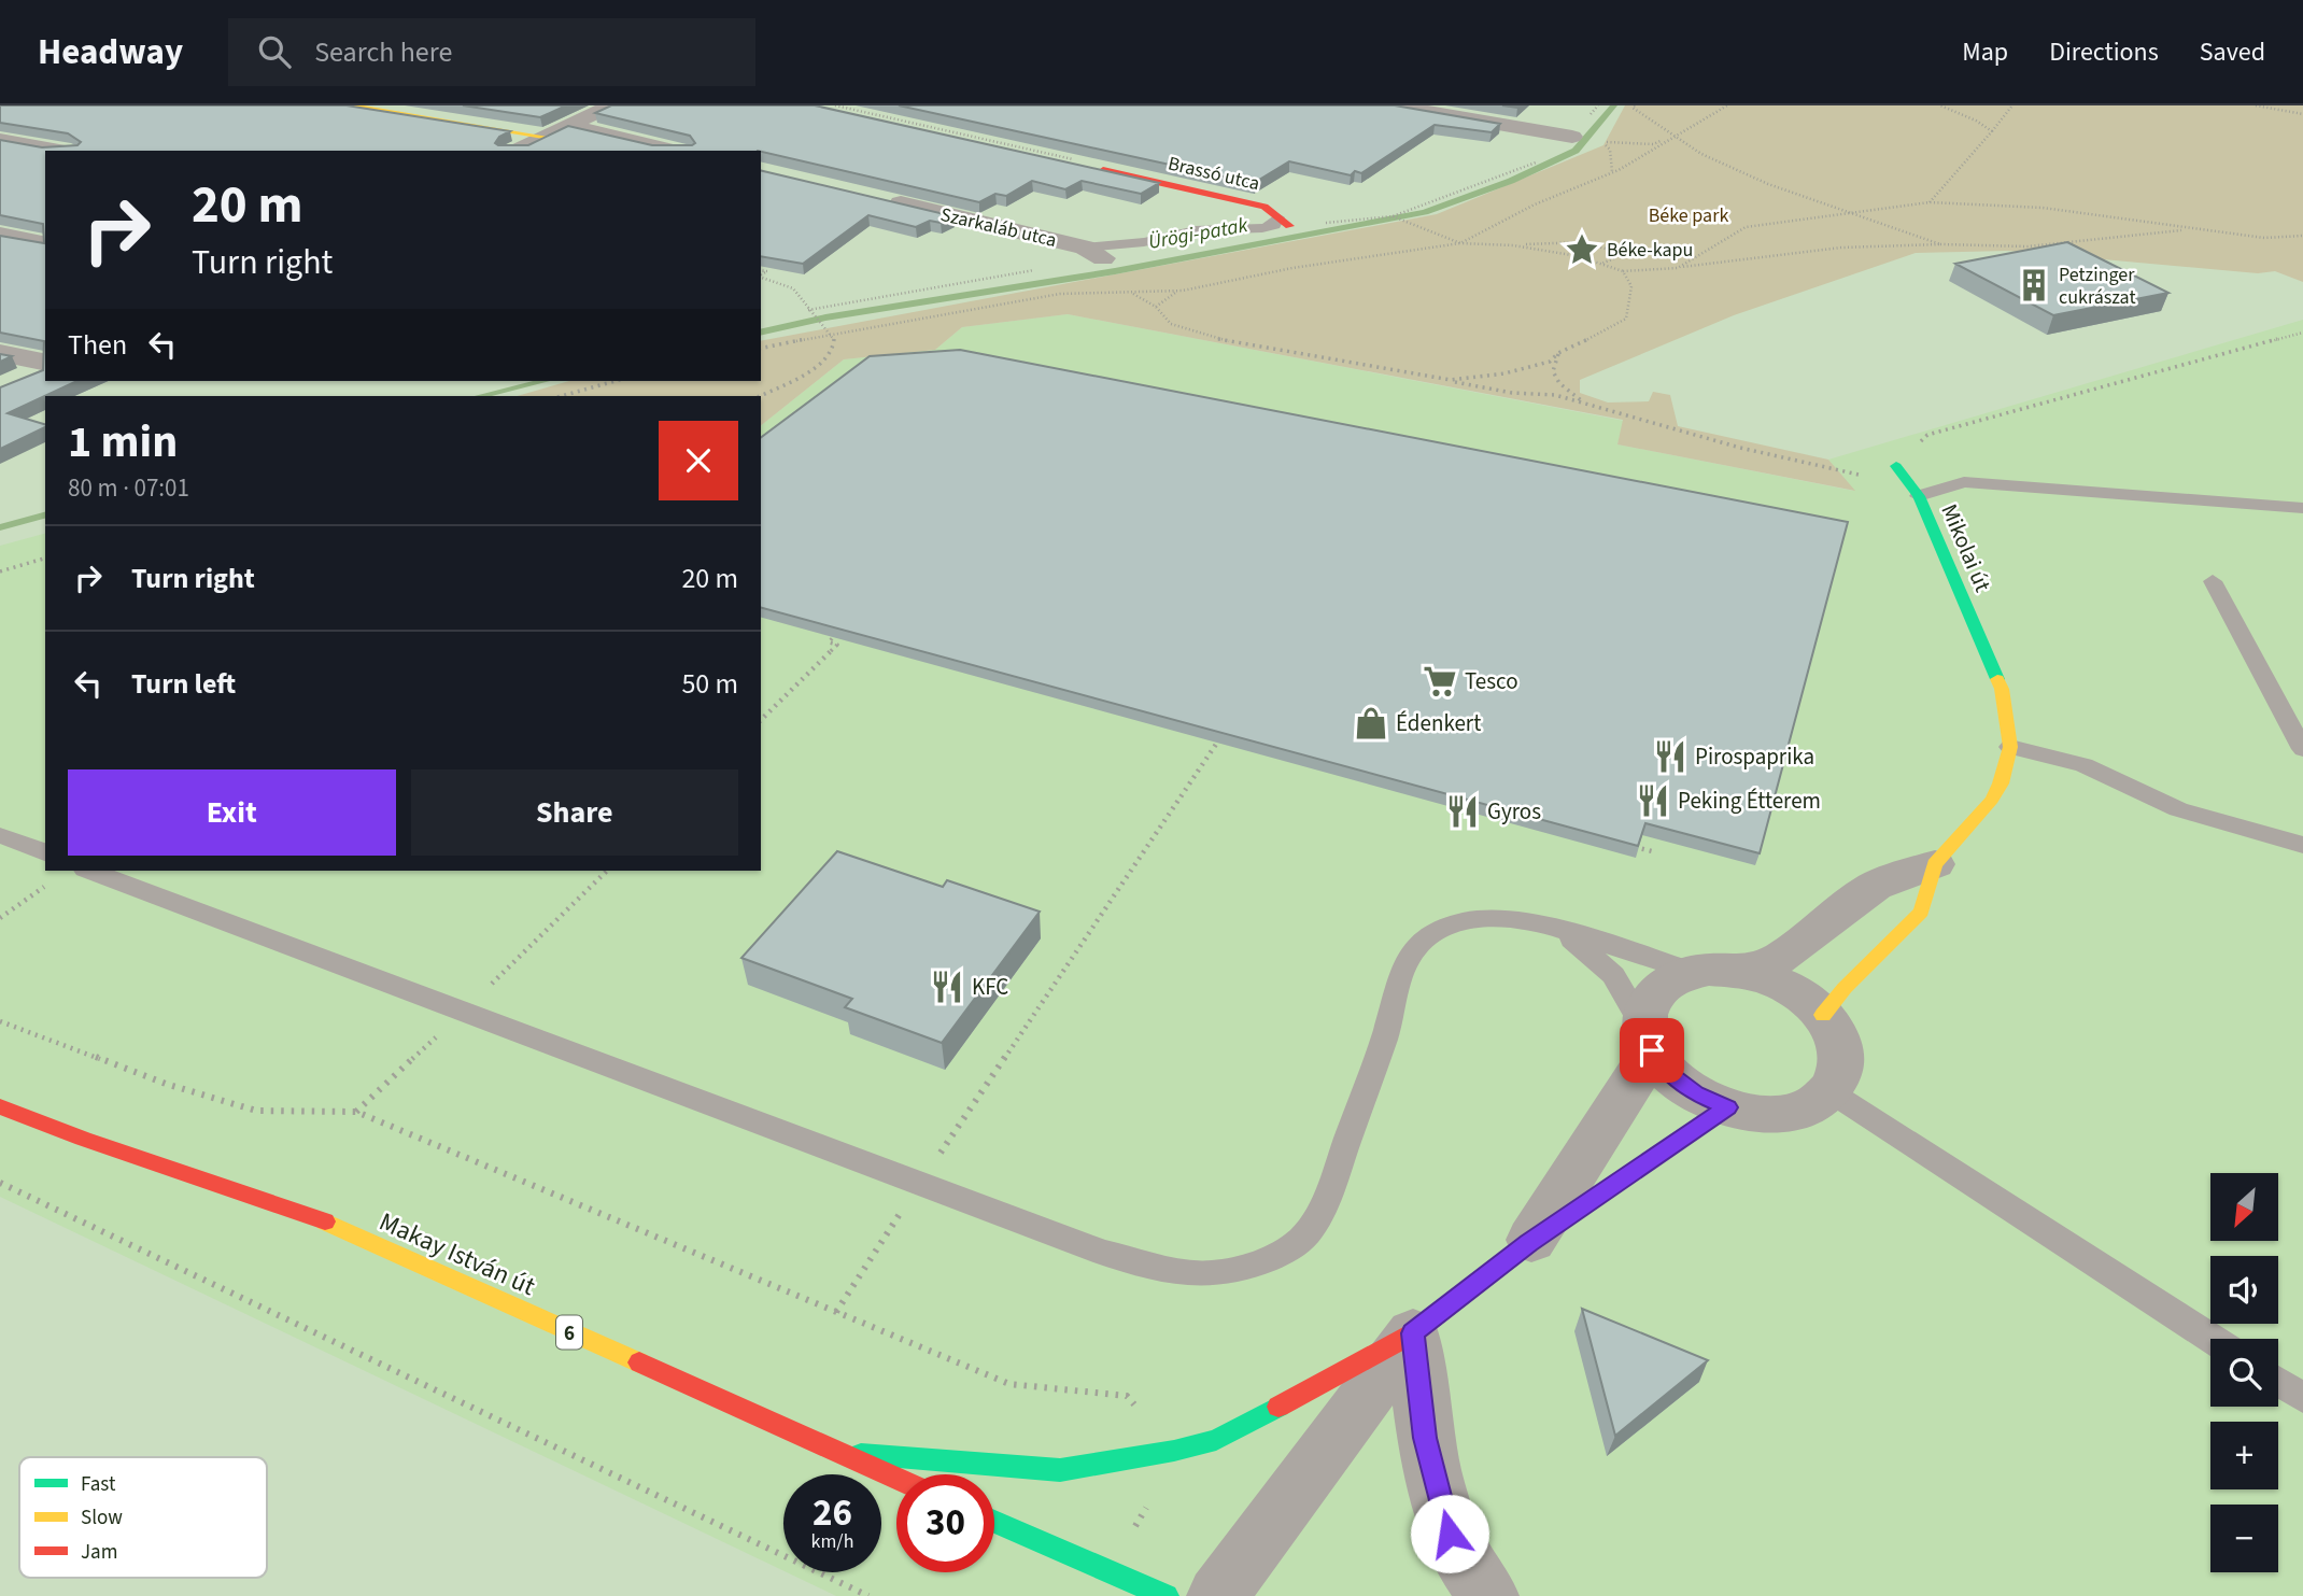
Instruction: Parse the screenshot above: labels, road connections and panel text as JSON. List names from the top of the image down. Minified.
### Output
{"streets":{"street":["Brassó utca","Szarkaláb utca","Mikolai út","Makay István út","6"]},"water":["Ürögi-patak"],"parks":["Béke park"],"places":{"place":["Béke-kapu"],"building":["Petzinger cukrászat"],"supermarket":["Tesco"],"shop":["Édenkert"],"restaurant":["Pirospaprika","Peking Étterem","Gyros","KFC"]},"legend":["Fast","Slow","Jam"],"north":"bottom left","page":{"header":"Headway","search":"Search here","nav":["Map","Directions","Saved"],"turn":["20 m","Turn right"],"then":"Then","heading":["1 min","80 m · 07:01"],"list":[{"name":"Turn right","value":"20 m"},{"name":"Turn left","value":"50 m"}],"buttons":["Exit","Share"],"map_buttons":["+","−"],"speed":"26 km/h","limit":"30"}}
